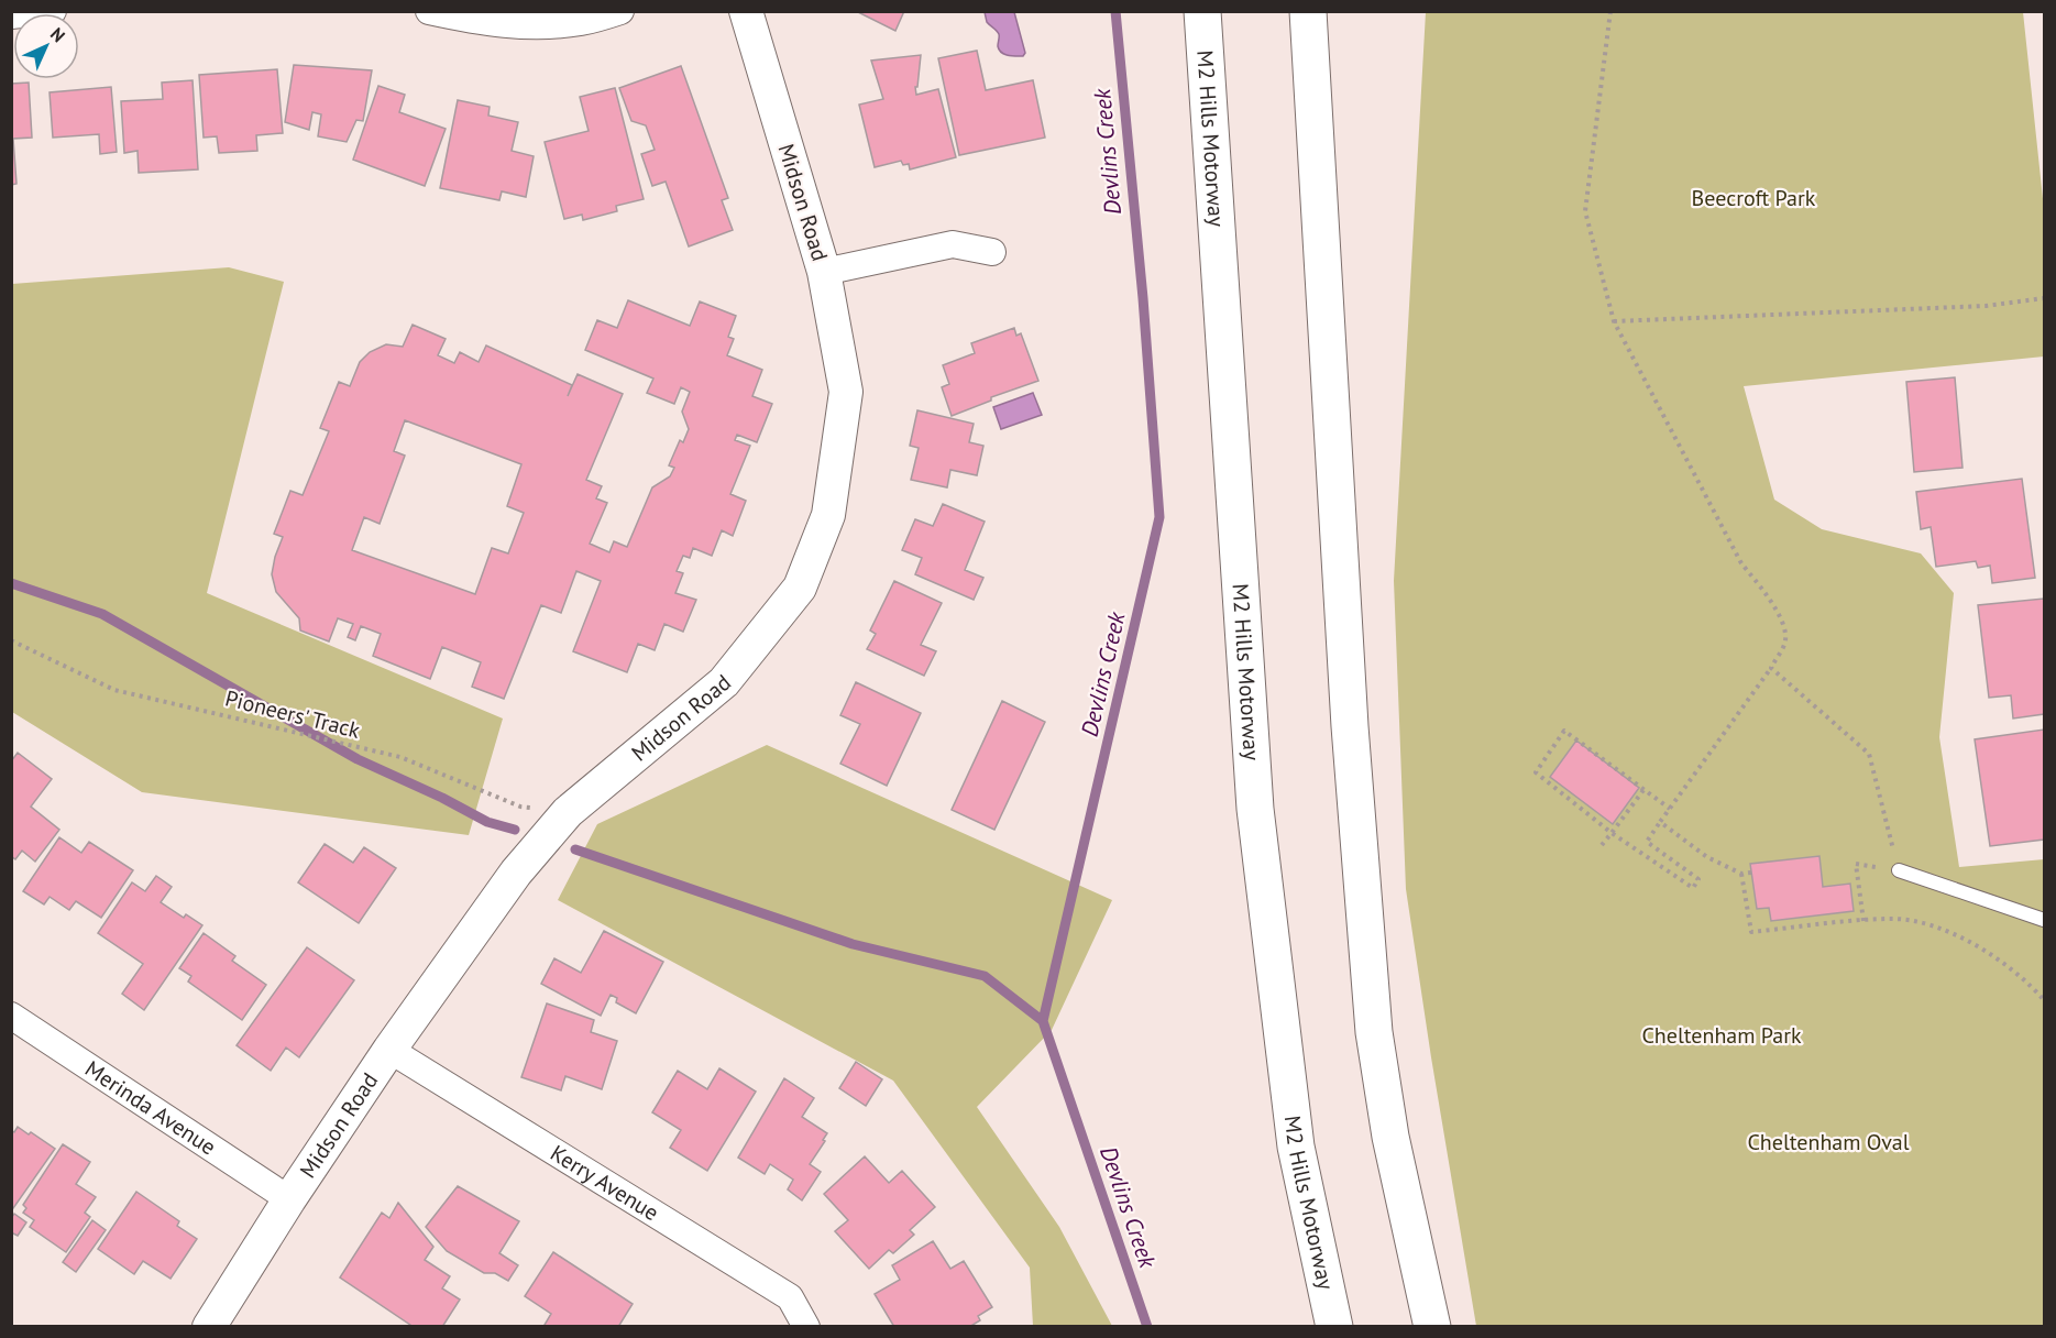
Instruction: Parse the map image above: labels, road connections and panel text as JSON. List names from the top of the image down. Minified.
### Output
{"streets":{"highway":["M2 Hills Motorway"],"street":["Midson Road","Merinda Avenue","Kerry Avenue"],"path":["Pioneers' Track"]},"crossings":[["Midson Road","Pioneers' Track"],["Midson Road","Merinda Avenue"],["Midson Road","Kerry Avenue"]],"water":["Devlins Creek"],"parks":["Beecroft Park","Cheltenham Park","Cheltenham Oval"],"north":"top right"}
